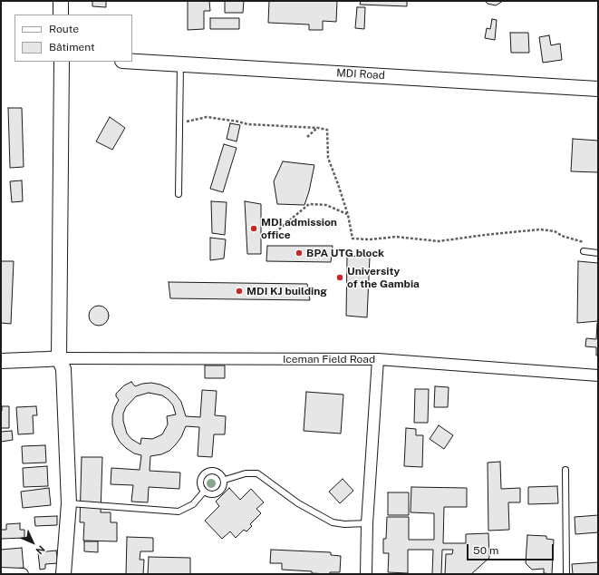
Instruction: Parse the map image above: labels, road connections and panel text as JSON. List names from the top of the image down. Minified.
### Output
{"streets":{"street":["MDI Road","Iceman Field Road"]},"places":["MDI admission office","BPA UTG block","University of the Gambia","MDI KJ building"],"legend":["Route","Bâtiment"],"scale_bar":"50 m","north":"bottom right"}
